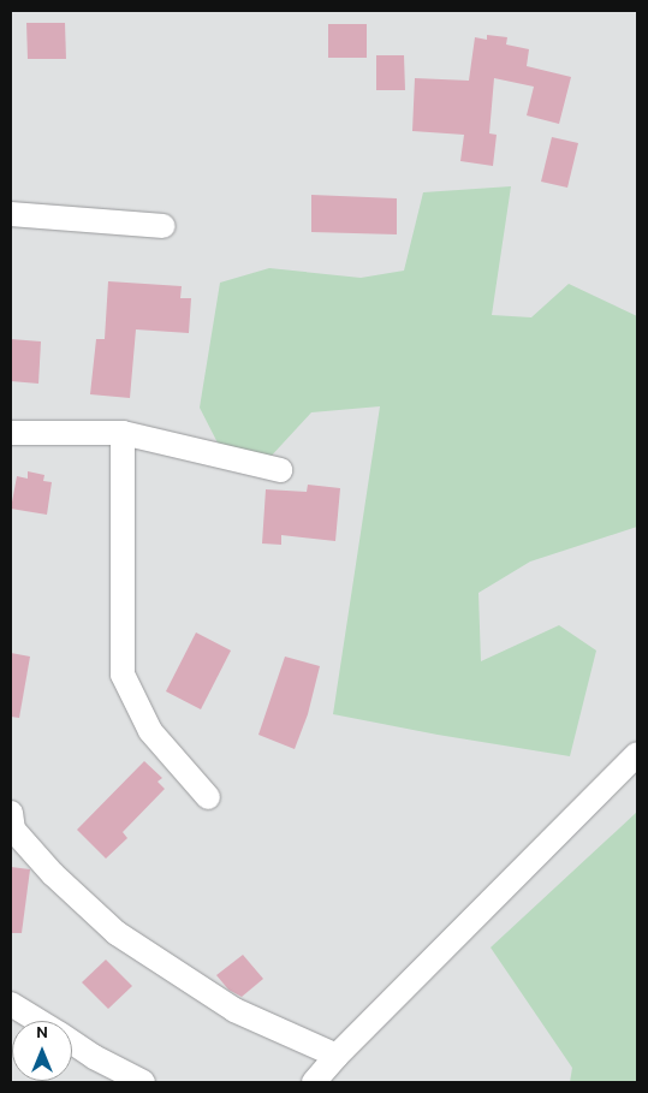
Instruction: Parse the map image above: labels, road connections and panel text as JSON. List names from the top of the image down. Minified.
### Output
{"north":"top"}
